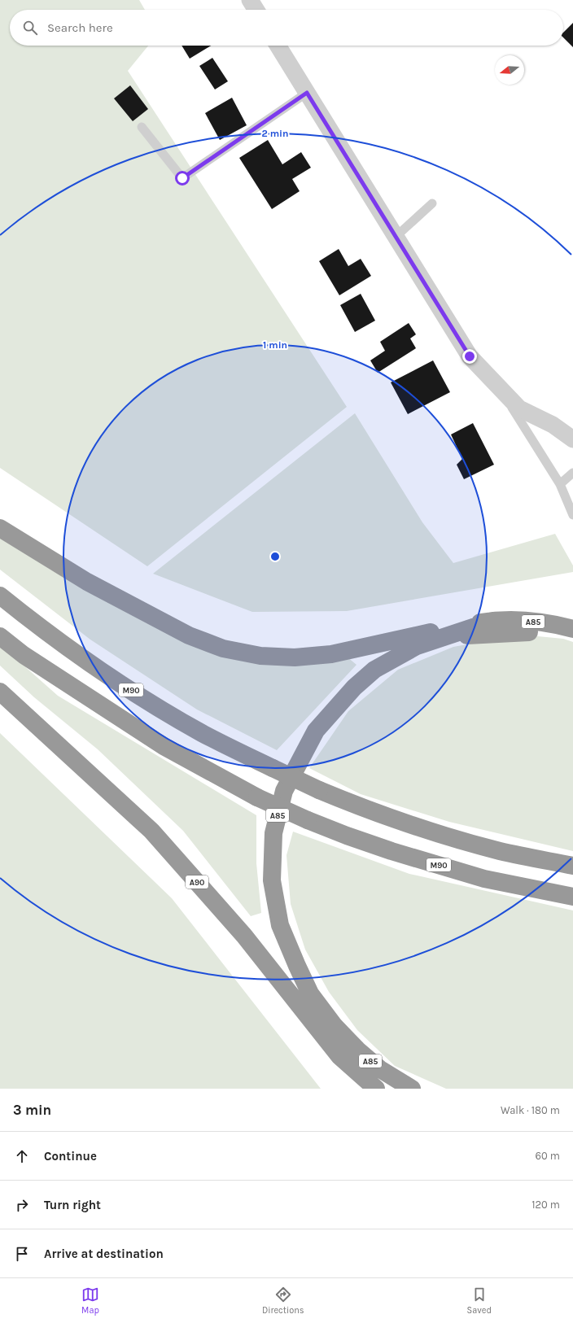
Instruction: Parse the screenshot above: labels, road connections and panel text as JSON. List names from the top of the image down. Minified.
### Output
{"streets":{"highway":["A85","M90","A90"]},"north":"left","page":{"search":"Search here","heading":["3 min","Walk · 180 m"],"list":[["Continue","60 m"],["Turn right","120 m"],"Arrive at destination"],"nav":["Map","Directions","Saved"]},"rings":["2 min","1 min"]}
